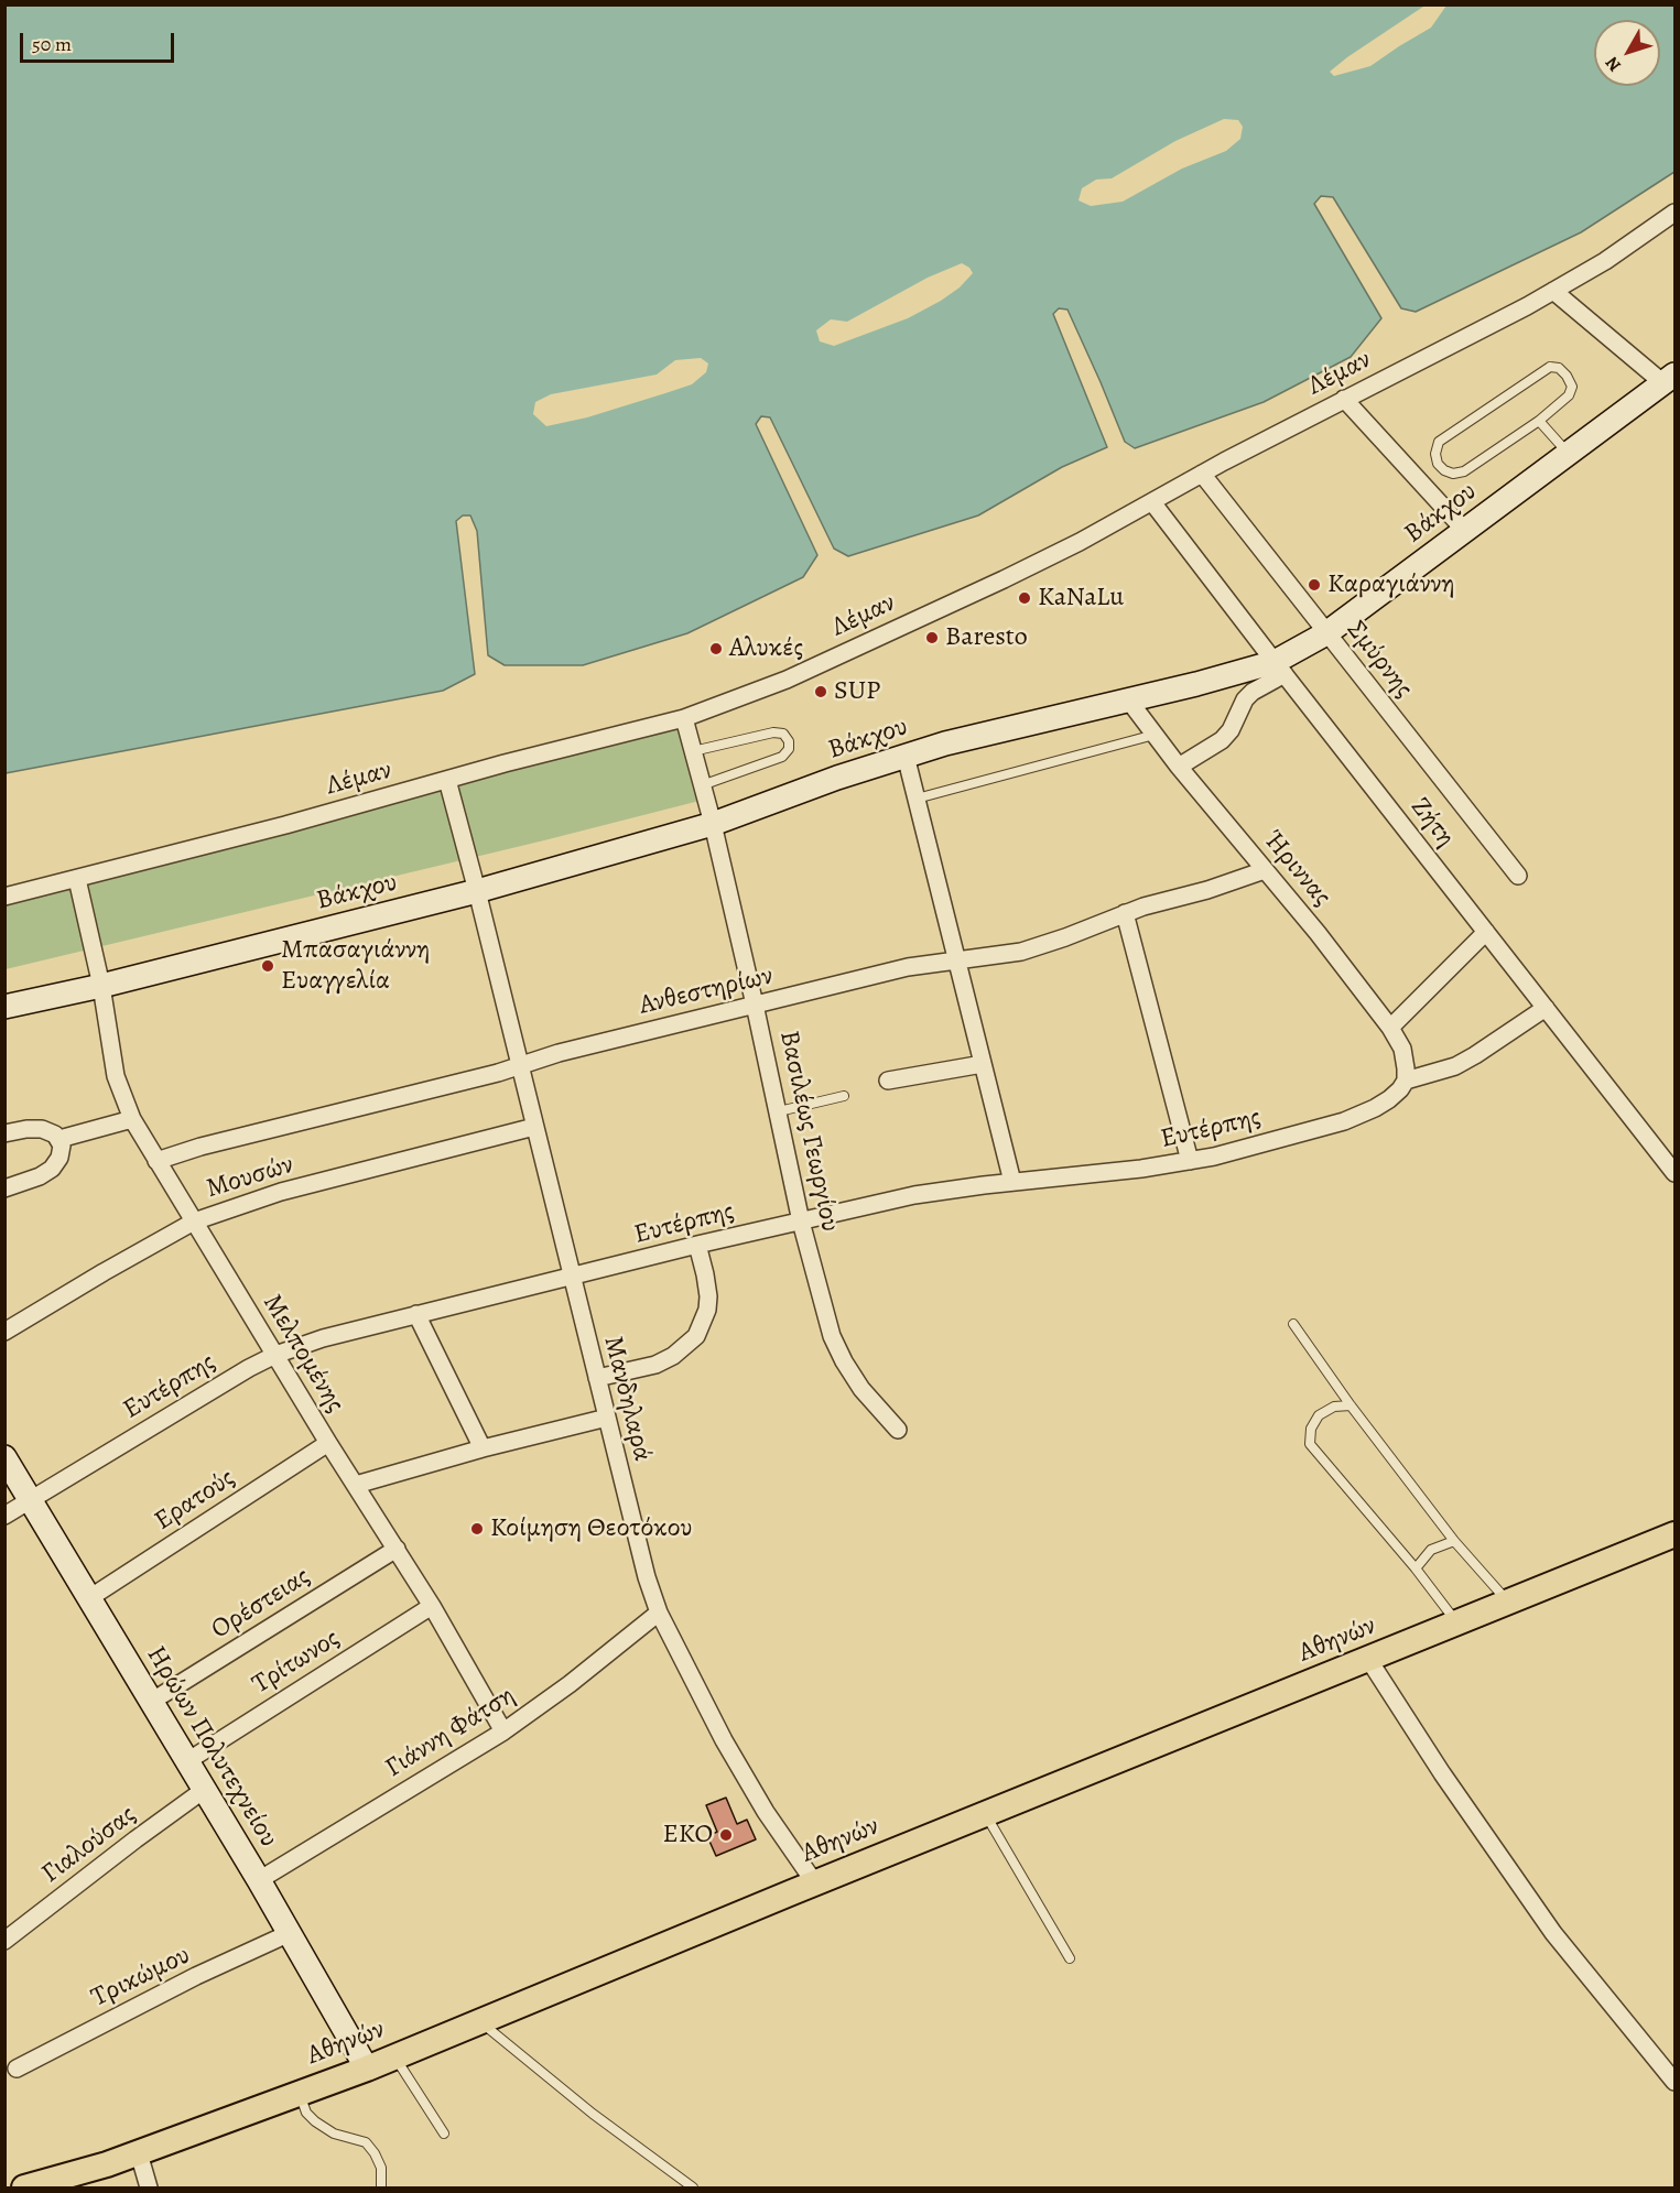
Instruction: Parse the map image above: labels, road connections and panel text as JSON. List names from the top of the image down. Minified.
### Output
{"streets":{"main road":["Αθηνών"],"street":["Λέμαν","Βάκχου","Σμύρνης","Ζήτη","Ήριννας","Ανθεστηρίων","Ευτέρπης","Βασιλέως Γεωργίου","Μουσών","Μελπομένης","Μανδηλαρά","Ερατούς","Ορέστειας","Τρίτωνος","Γιάννη Φάτση","Ηρώων Πολυτεχνείου","Γιαλούσας","Τρικώμου"]},"crossings":[["Λέμαν","Σμύρνης"],["Λέμαν","Ζήτη"],["Λέμαν","Βασιλέως Γεωργίου"],["Λέμαν","Μελπομένης"],["Λέμαν","Μανδηλαρά"],["Βάκχου","Σμύρνης"],["Βάκχου","Ζήτη"],["Βάκχου","Ήριννας"],["Βάκχου","Βασιλέως Γεωργίου"],["Βάκχου","Μελπομένης"],["Βάκχου","Μανδηλαρά"],["Ήριννας","Ανθεστηρίων"],["Ήριννας","Ευτέρπης"],["Ανθεστηρίων","Βασιλέως Γεωργίου"],["Ανθεστηρίων","Μελπομένης"],["Ανθεστηρίων","Μανδηλαρά"],["Ευτέρπης","Βασιλέως Γεωργίου"],["Ευτέρπης","Μελπομένης"],["Ευτέρπης","Μανδηλαρά"],["Ευτέρπης","Ηρώων Πολυτεχνείου"],["Μουσών","Μελπομένης"],["Μουσών","Μανδηλαρά"],["Μελπομένης","Ερατούς"],["Μελπομένης","Ορέστειας"],["Μελπομένης","Τρίτωνος"],["Μελπομένης","Γιάννη Φάτση"],["Μανδηλαρά","Αθηνών"],["Μανδηλαρά","Γιάννη Φάτση"],["Ερατούς","Ηρώων Πολυτεχνείου"],["Ορέστειας","Ηρώων Πολυτεχνείου"],["Αθηνών","Ηρώων Πολυτεχνείου"],["Τρίτωνος","Ηρώων Πολυτεχνείου"],["Γιάννη Φάτση","Ηρώων Πολυτεχνείου"],["Ηρώων Πολυτεχνείου","Γιαλούσας"],["Ηρώων Πολυτεχνείου","Τρικώμου"]],"places":["Καραγιάννη","KaNaLu","Baresto","Αλυκές","SUP","Μπασαγιάννη Ευαγγελία","Κοίμηση Θεοτόκου","EKO"],"scale_bar":"50 m","north":"bottom left"}
